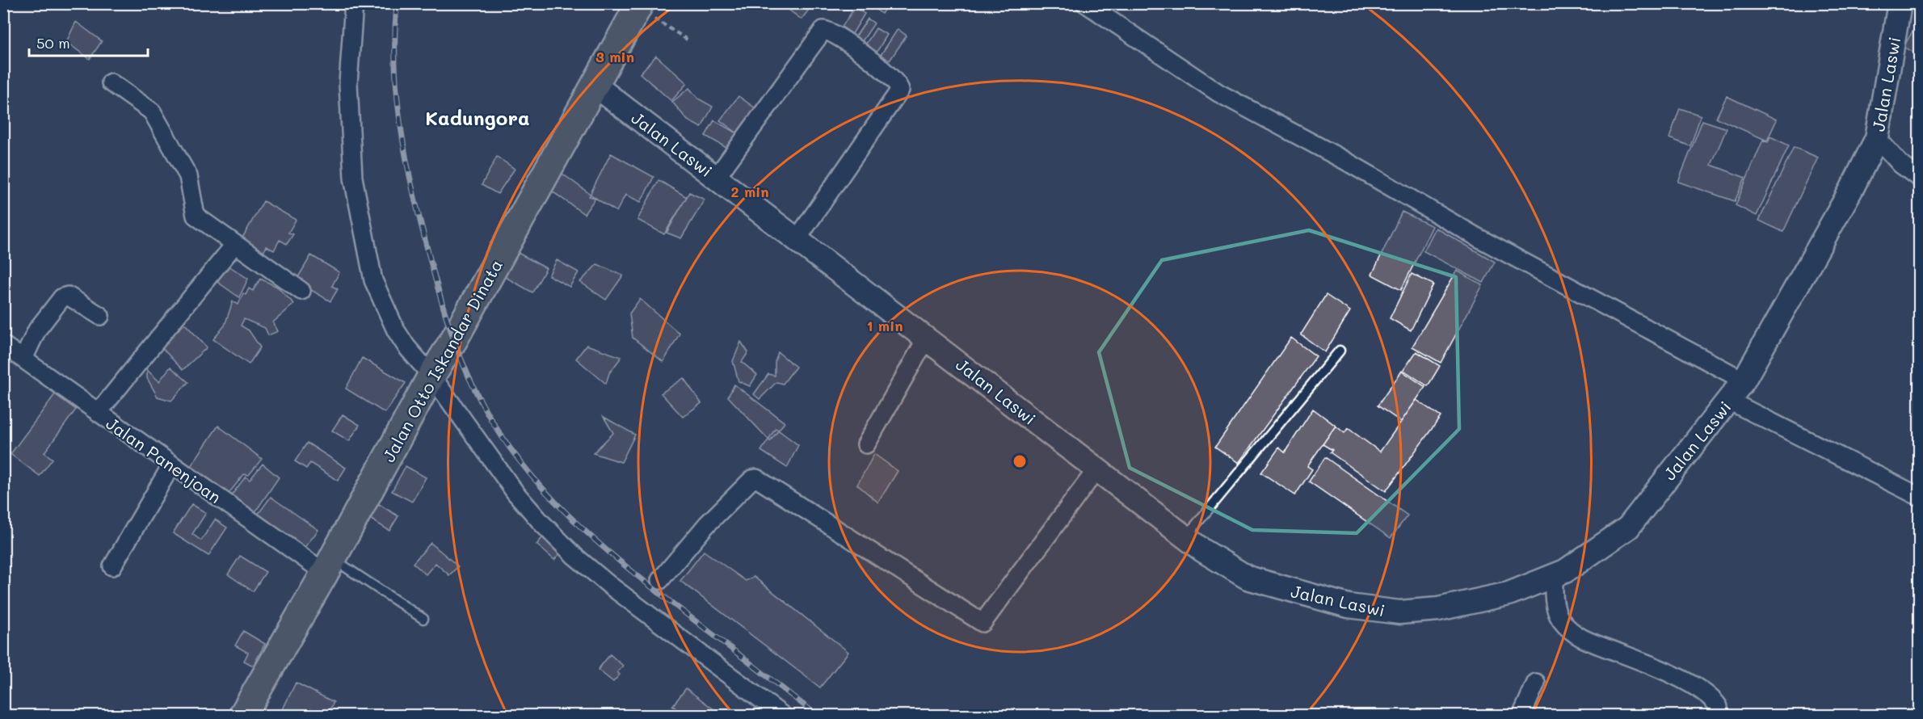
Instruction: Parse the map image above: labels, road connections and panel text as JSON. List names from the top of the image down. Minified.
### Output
{"streets":{"main road":["Jalan Otto Iskandar Dinata"],"street":["Jalan Laswi","Jalan Panenjoan"]},"crossings":[["Jalan Laswi","Jalan Otto Iskandar Dinata"],["Jalan Otto Iskandar Dinata","Jalan Panenjoan"]],"districts":["Kadungora"],"scale_bar":"50 m","rings":["3 min","2 min","1 min"]}
